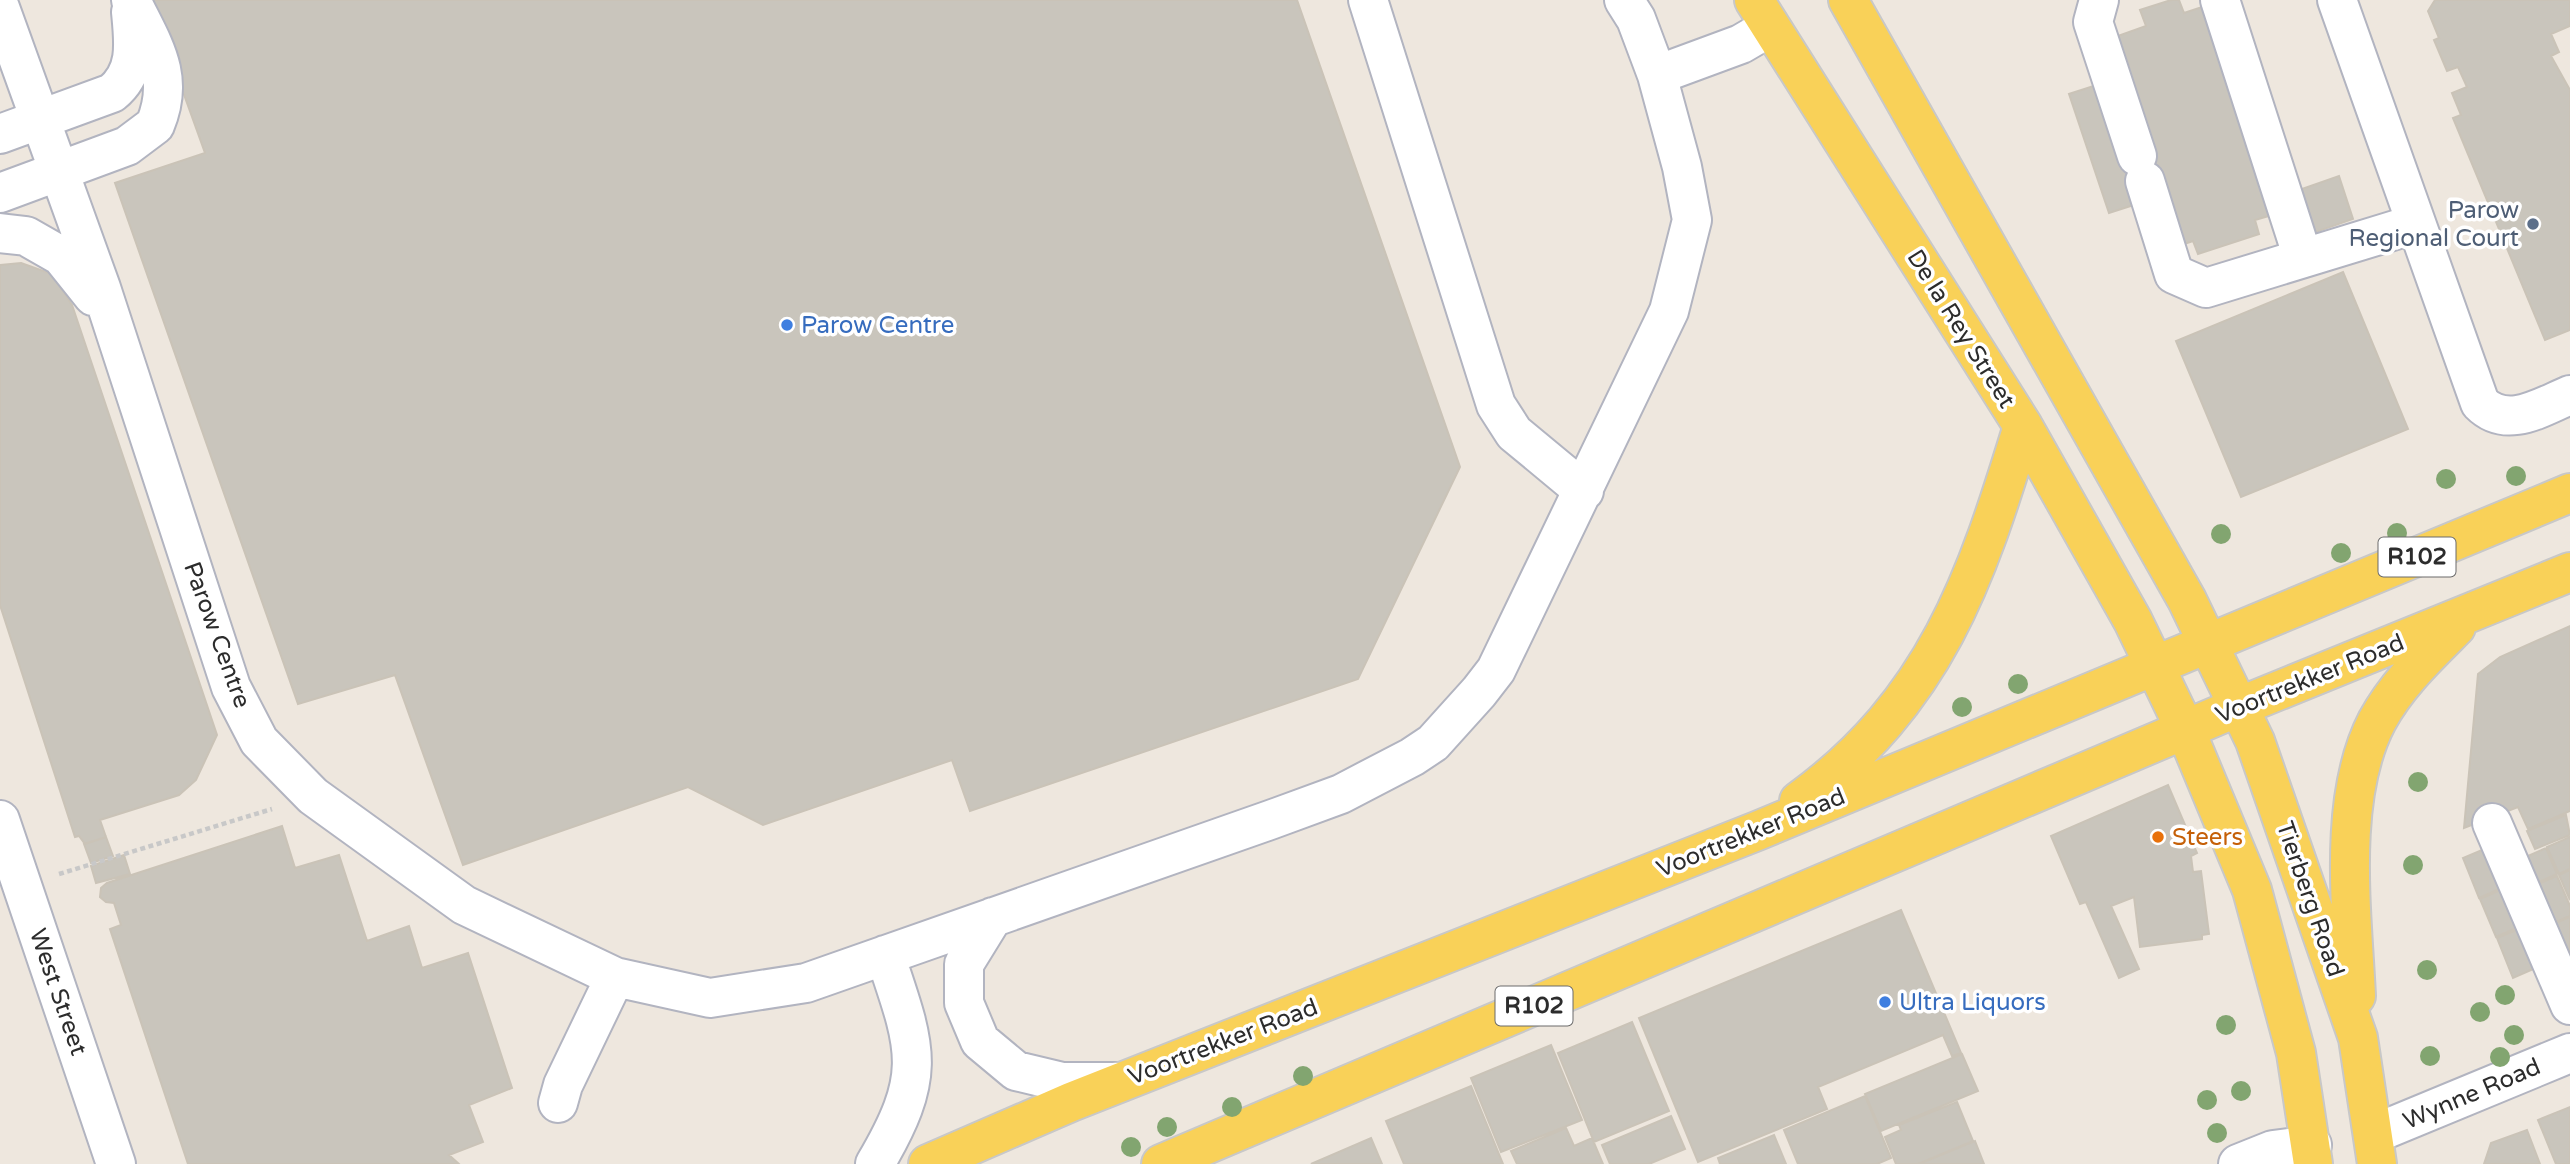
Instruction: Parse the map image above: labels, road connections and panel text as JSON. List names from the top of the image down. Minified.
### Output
{"streets":{"main road":["De la Rey Street","R102","Voortrekker Road","Tierberg Road"],"street":["Parow Centre","West Street","Wynne Road"]},"crossings":[["De la Rey Street","Voortrekker Road"],["Voortrekker Road","Tierberg Road"],["Tierberg Road","Wynne Road"]],"places":["Parow Regional Court","Parow Centre","Steers","Ultra Liquors"]}
